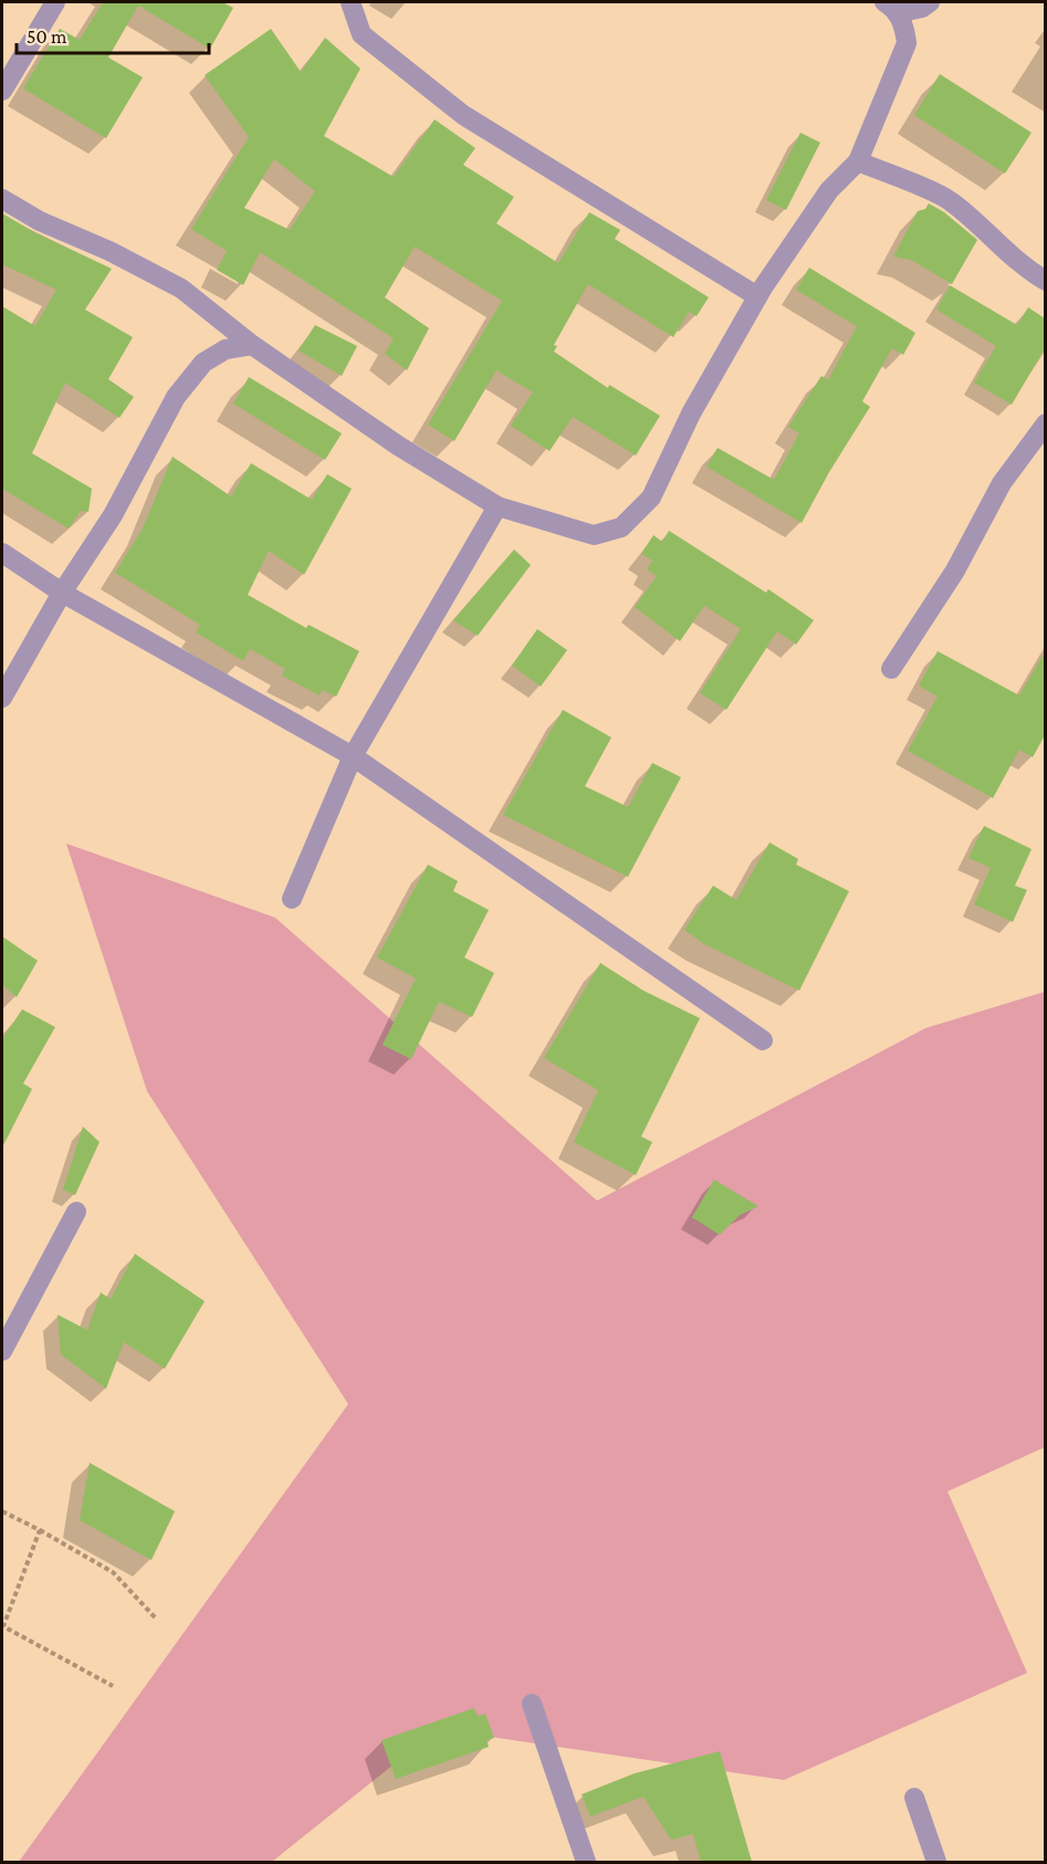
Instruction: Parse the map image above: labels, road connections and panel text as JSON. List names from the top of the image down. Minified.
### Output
{"scale_bar":"50 m"}
